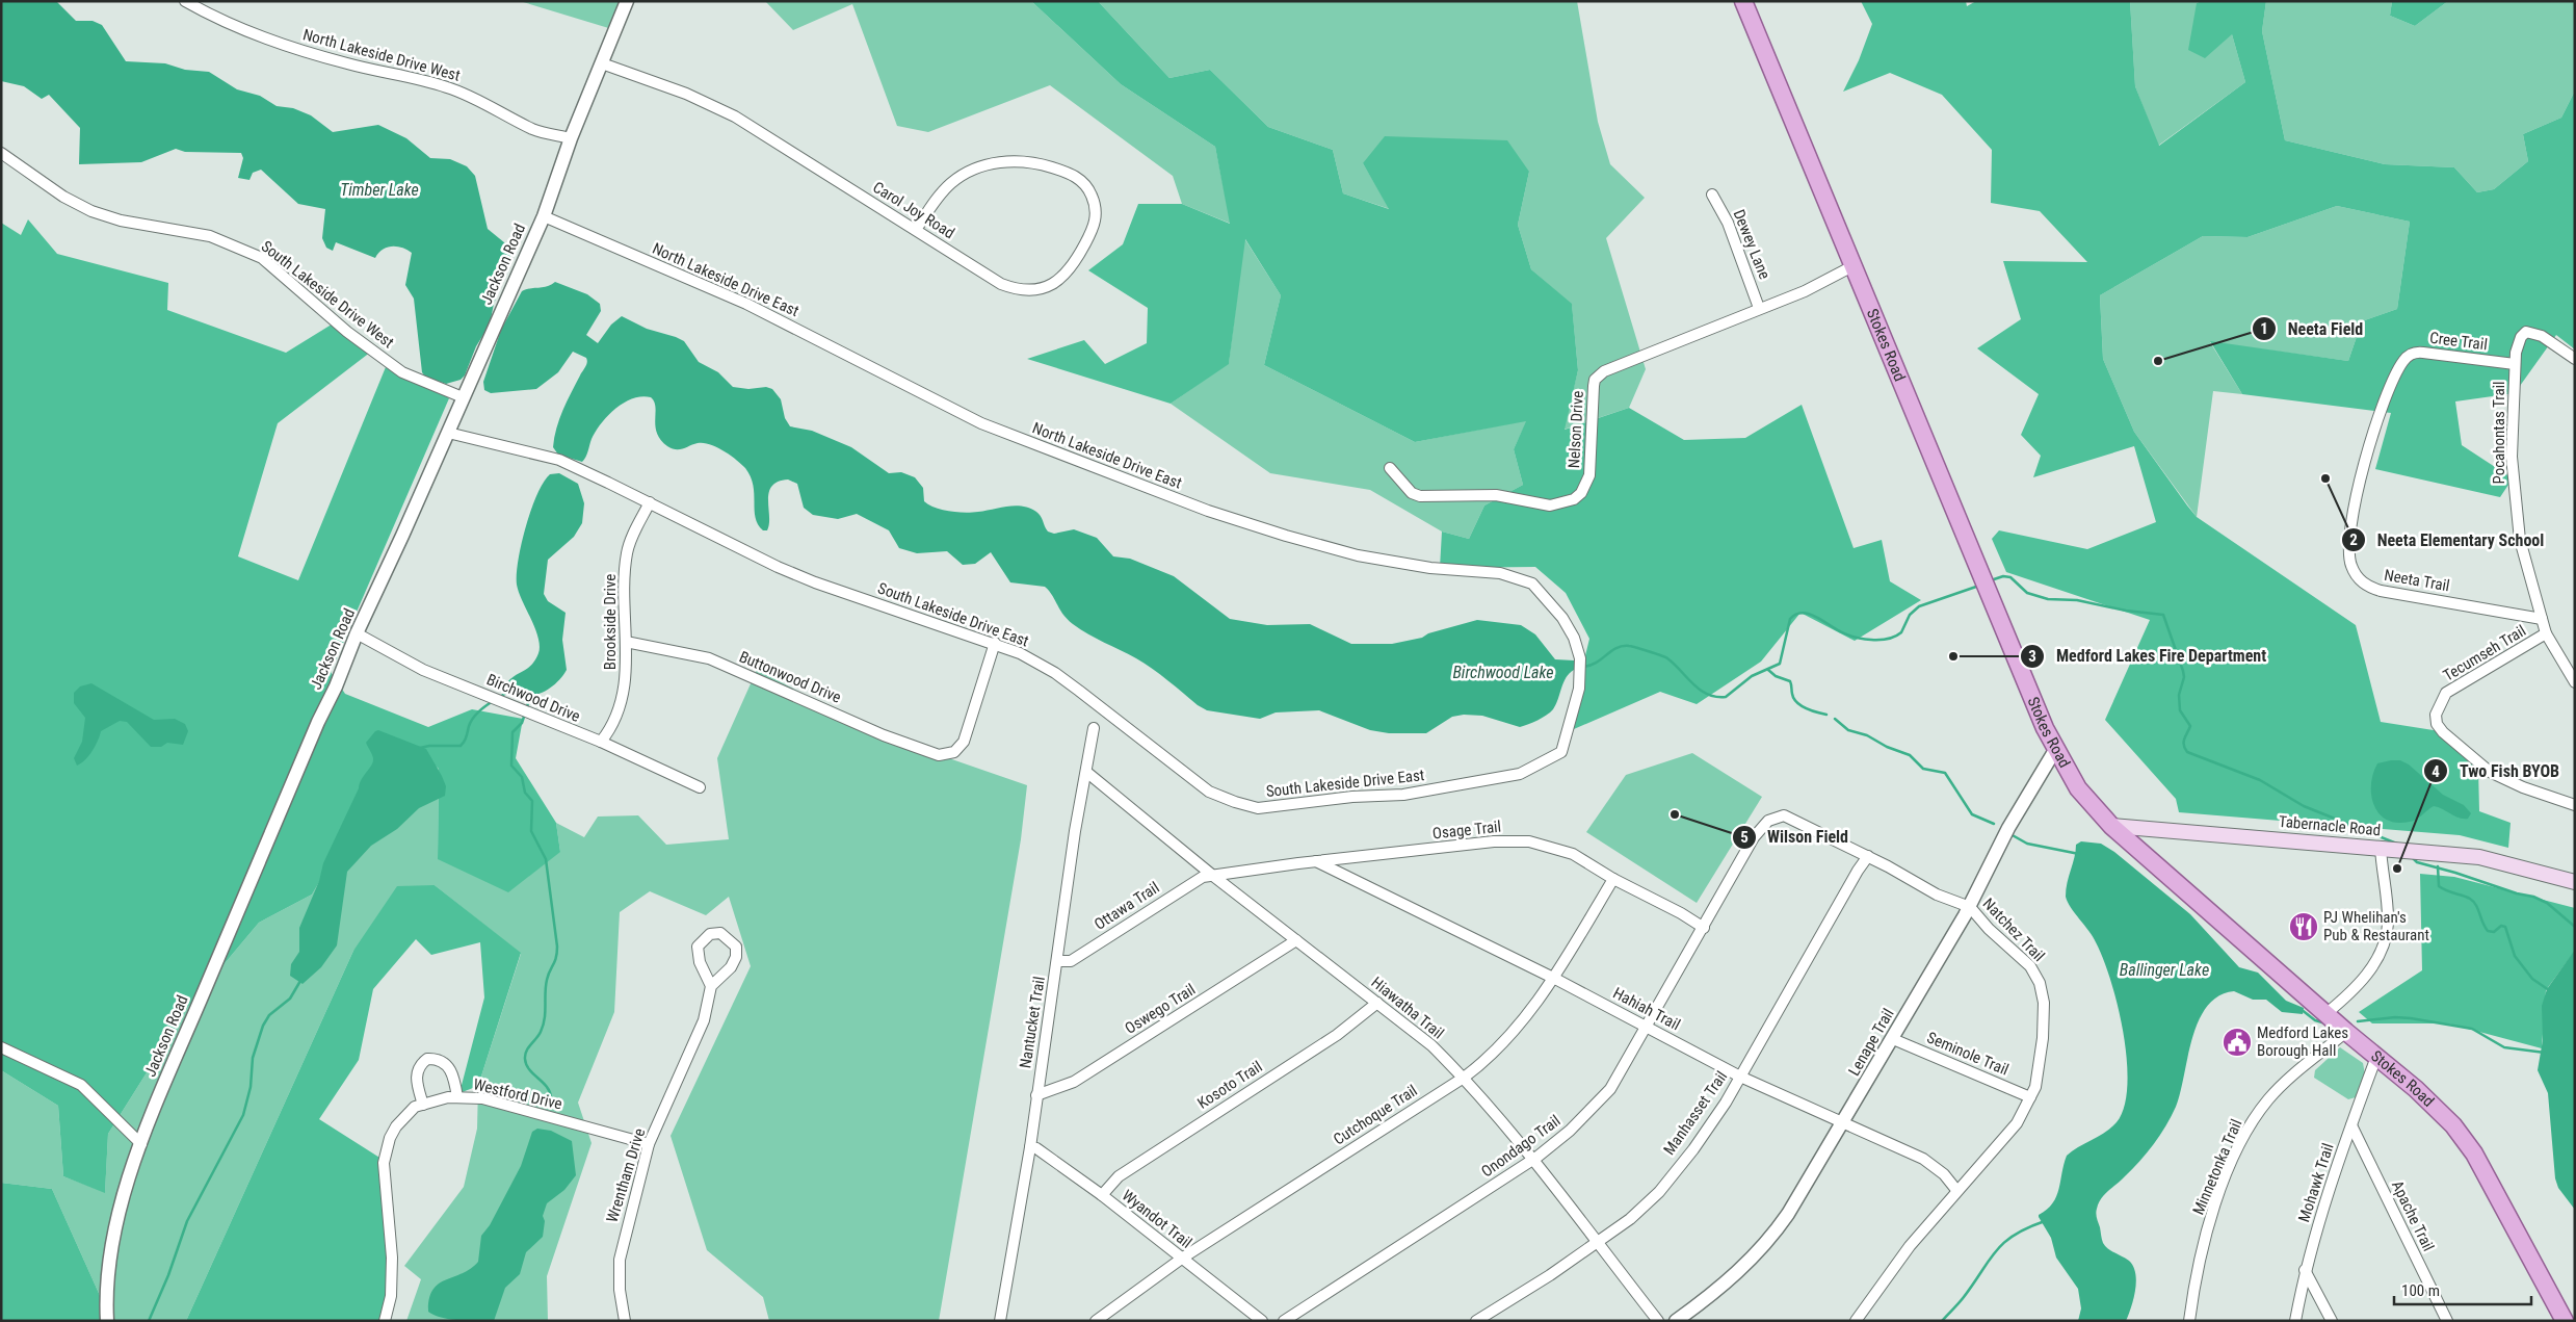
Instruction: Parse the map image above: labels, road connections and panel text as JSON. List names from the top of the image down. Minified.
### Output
{"streets":{"main road":["Stokes Road","Tabernacle Road"],"street":["North Lakeside Drive West","Carol Joy Road","Dewey Lane","Jackson Road","North Lakeside Drive East","South Lakeside Drive West","Cree Trail","Nelson Drive","Pocahontas Trail","Neeta Trail","South Lakeside Drive East","Brookside Drive","Tecumseh Trail","Buttonwood Drive","Birchwood Drive","Osage Trail","Ottawa Trail","Natchez Trail","Hiawatha Trail","Oswego Trail","Hahiah Trail","Nantucket Trail","Lenape Trail","Seminole Trail","Kosoto Trail","Westford Drive","Manhasset Trail","Cutchoque Trail","Onondago Trail","Minnetonka Trail","Wrentham Drive","Mohawk Trail","Apache Trail","Wyandot Trail"]},"crossings":[["North Lakeside Drive West","Jackson Road"],["Carol Joy Road","Jackson Road"],["Dewey Lane","Nelson Drive"],["Jackson Road","North Lakeside Drive East"],["Jackson Road","South Lakeside Drive West"],["Jackson Road","South Lakeside Drive East"],["Jackson Road","Birchwood Drive"],["North Lakeside Drive East","South Lakeside Drive East"],["Cree Trail","Pocahontas Trail"],["Cree Trail","Neeta Trail"],["Stokes Road","Nelson Drive"],["Stokes Road","Tabernacle Road"],["Stokes Road","Lenape Trail"],["Stokes Road","Minnetonka Trail"],["Stokes Road","Mohawk Trail"],["Pocahontas Trail","Neeta Trail"],["Pocahontas Trail","Tecumseh Trail"],["South Lakeside Drive East","Brookside Drive"],["South Lakeside Drive East","Buttonwood Drive"],["Brookside Drive","Buttonwood Drive"],["Brookside Drive","Birchwood Drive"],["Osage Trail","Ottawa Trail"],["Osage Trail","Hiawatha Trail"],["Osage Trail","Hahiah Trail"],["Osage Trail","Cutchoque Trail"],["Osage Trail","Onondago Trail"],["Ottawa Trail","Hiawatha Trail"],["Ottawa Trail","Nantucket Trail"],["Natchez Trail","Hahiah Trail"],["Natchez Trail","Lenape Trail"],["Natchez Trail","Seminole Trail"],["Natchez Trail","Manhasset Trail"],["Natchez Trail","Onondago Trail"],["Hiawatha Trail","Oswego Trail"],["Hiawatha Trail","Nantucket Trail"],["Hiawatha Trail","Kosoto Trail"],["Hiawatha Trail","Manhasset Trail"],["Hiawatha Trail","Cutchoque Trail"],["Hiawatha Trail","Onondago Trail"],["Oswego Trail","Nantucket Trail"],["Hahiah Trail","Lenape Trail"],["Hahiah Trail","Manhasset Trail"],["Hahiah Trail","Cutchoque Trail"],["Hahiah Trail","Onondago Trail"],["Nantucket Trail","Wyandot Trail"],["Lenape Trail","Seminole Trail"],["Kosoto Trail","Wyandot Trail"],["Westford Drive","Wrentham Drive"],["Cutchoque Trail","Wyandot Trail"],["Mohawk Trail","Apache Trail"]],"water":["Timber Lake","Birchwood Lake","Ballinger Lake"],"places":{"other":["Neeta Field","Neeta Elementary School","Medford Lakes Fire Department","Wilson Field","Two Fish BYOB"],"restaurant":["PJ Whelihan's Pub & Restaurant"],"public building":["Medford Lakes Borough Hall"]},"scale_bar":"100 m"}
